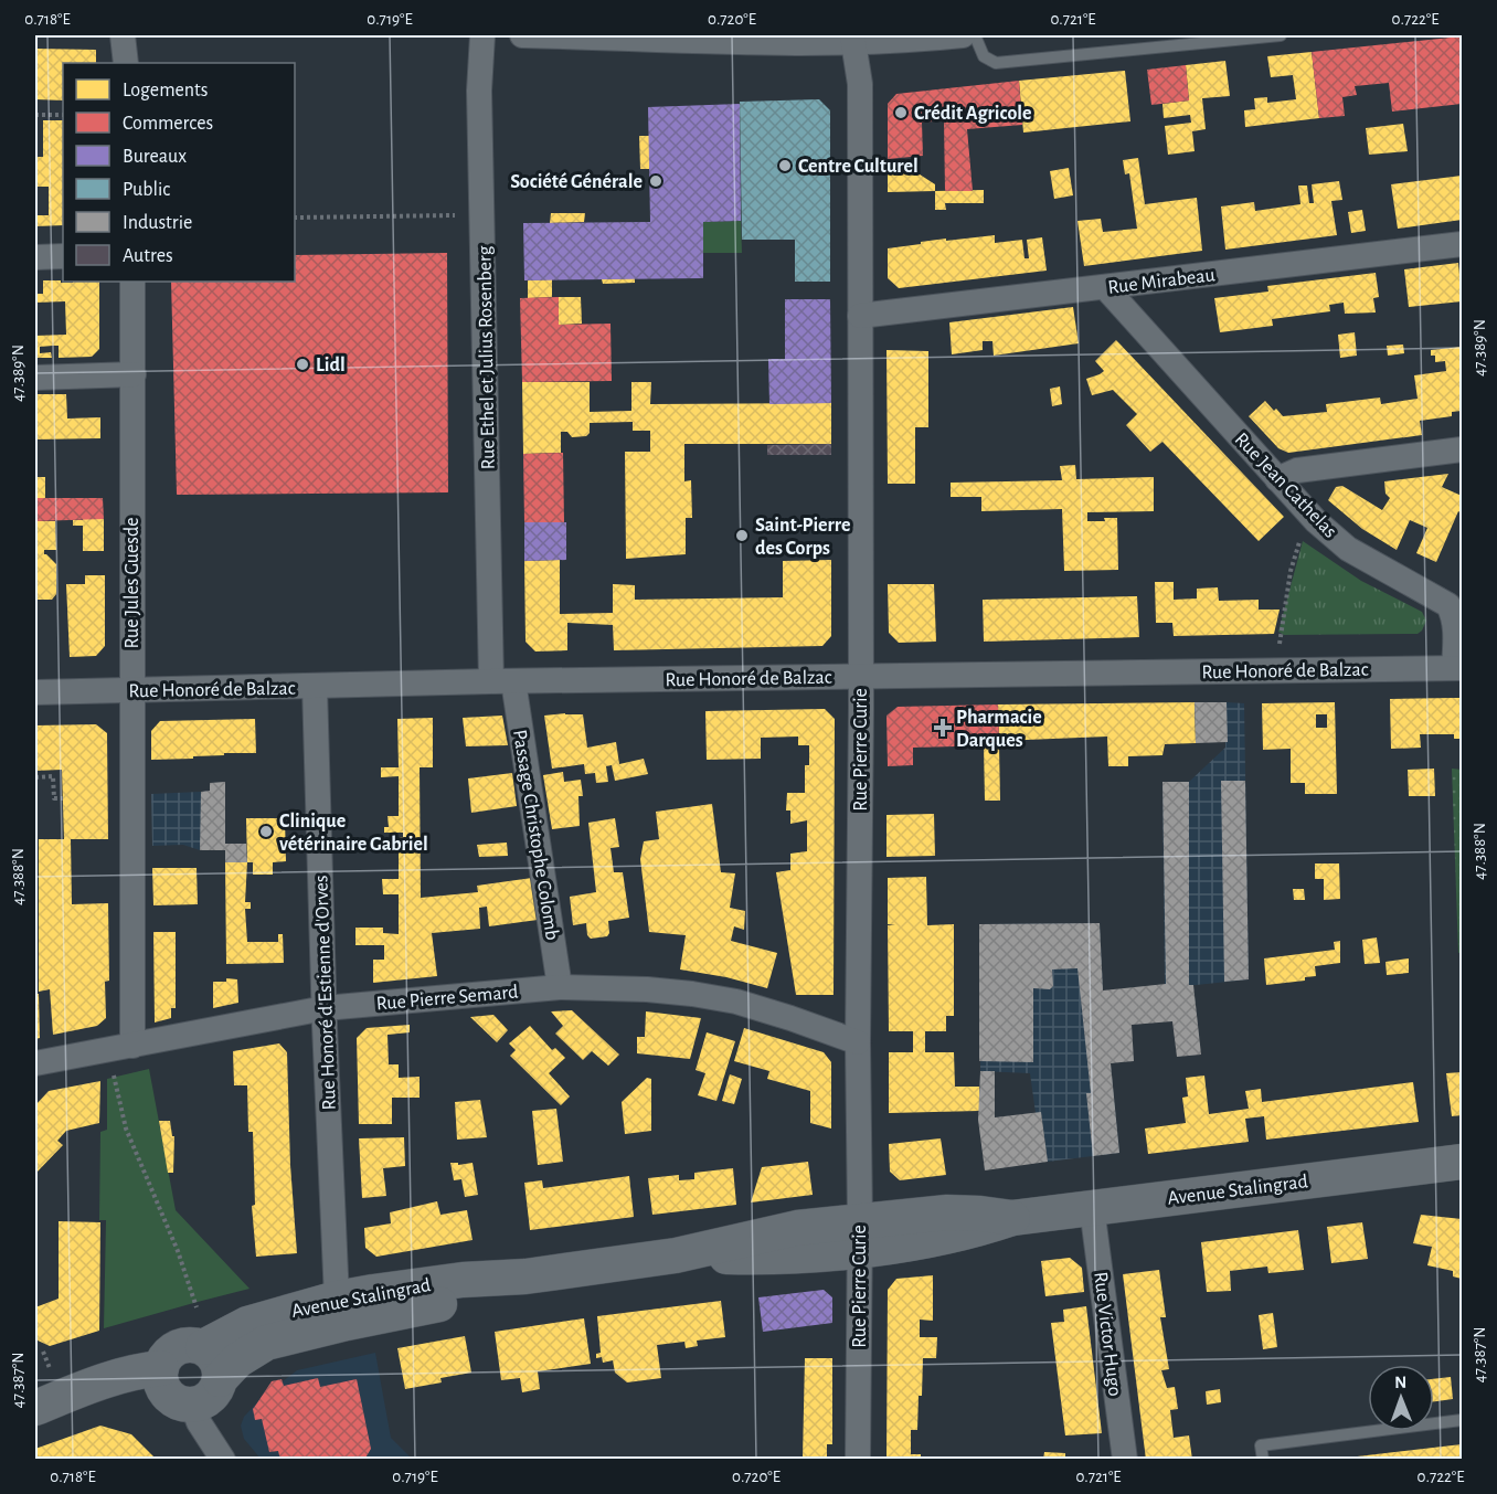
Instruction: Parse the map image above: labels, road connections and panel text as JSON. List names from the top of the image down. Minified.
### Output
{"streets":{"street":["Rue Mirabeau","Rue Ethel et Julius Rosenberg","Rue Jean Cathelas","Rue Jules Guesde","Rue Honoré de Balzac","Rue Pierre Curie","Passage Christophe Colomb","Rue Honoré d'Estienne d'Orves","Rue Pierre Semard","Avenue Stalingrad","Rue Victor Hugo"]},"crossings":[["Rue Mirabeau","Rue Jean Cathelas"],["Rue Mirabeau","Rue Pierre Curie"],["Rue Ethel et Julius Rosenberg","Rue Honoré de Balzac"],["Rue Ethel et Julius Rosenberg","Passage Christophe Colomb"],["Rue Jean Cathelas","Rue Honoré de Balzac"],["Rue Jules Guesde","Rue Honoré de Balzac"],["Rue Jules Guesde","Rue Pierre Semard"],["Rue Honoré de Balzac","Rue Pierre Curie"],["Rue Honoré de Balzac","Passage Christophe Colomb"],["Rue Honoré de Balzac","Rue Honoré d'Estienne d'Orves"],["Rue Pierre Curie","Rue Pierre Semard"],["Rue Pierre Curie","Avenue Stalingrad"],["Passage Christophe Colomb","Rue Pierre Semard"],["Rue Honoré d'Estienne d'Orves","Rue Pierre Semard"],["Rue Honoré d'Estienne d'Orves","Avenue Stalingrad"],["Avenue Stalingrad","Rue Victor Hugo"]],"places":{"other":["Crédit Agricole","Centre Culturel","Société Générale","Lidl","Saint-Pierre des Corps","Clinique vétérinaire Gabriel"],"health":["Pharmacie Darques"]},"legend":["Logements","Commerces","Bureaux","Public","Industrie","Autres"],"north":"top","coordinates":["0.718°E","0.719°E","0.720°E","0.721°E","0.722°E","47.389°N","47.388°N","47.387°N"]}
